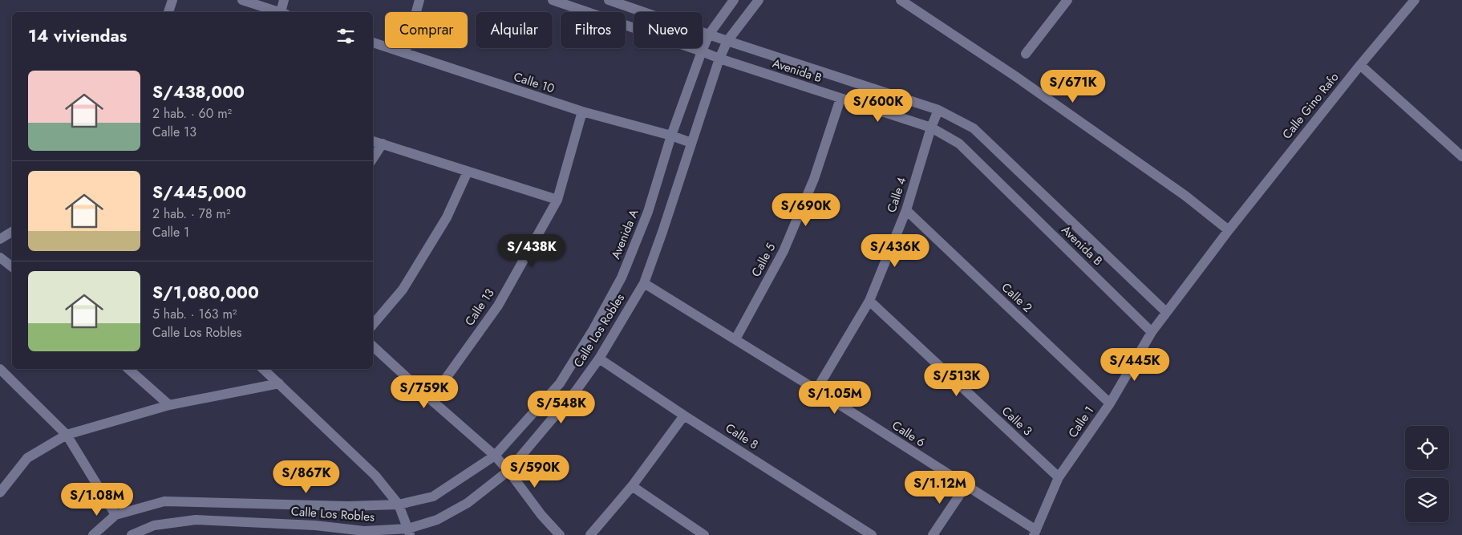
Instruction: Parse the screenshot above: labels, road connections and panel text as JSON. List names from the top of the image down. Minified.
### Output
{"streets":{"street":["Avenida B","Calle 10","Calle Gino Rafo","Calle 4","Avenida A","Calle 5","Calle 2","Calle 13","Calle Los Robles","Calle 3","Calle 1","Calle 6","Calle 8"]},"crossings":[["Avenida B","Calle 4"],["Avenida B","Avenida A"],["Avenida B","Calle 5"],["Avenida B","Calle Los Robles"],["Avenida B","Calle 1"],["Calle 10","Avenida A"],["Calle 10","Calle 13"],["Calle 10","Calle Los Robles"],["Calle Gino Rafo","Calle 1"],["Calle 4","Calle 2"],["Calle 4","Calle 3"],["Calle 4","Calle 6"],["Calle 5","Calle 6"],["Calle 2","Calle 1"],["Calle Los Robles","Calle 6"],["Calle Los Robles","Calle 8"],["Calle 3","Calle 1"],["Calle 1","Calle 6"]],"page":{"chip":["Comprar","Alquilar","Filtros","Nuevo"],"heading":"14 viviendas","list":[{"name":"S/438,000","note":"2 hab. · 60 m² · Calle 13"},{"name":"S/445,000","note":"2 hab. · 78 m² · Calle 1"},{"name":"S/1,080,000","note":"5 hab. · 163 m² · Calle Los Robles"}],"price":["S/671K","S/600K","S/690K","S/438K","S/436K","S/445K","S/513K","S/759K","S/1.05M","S/548K","S/590K","S/867K","S/1.12M","S/1.08M"]}}
